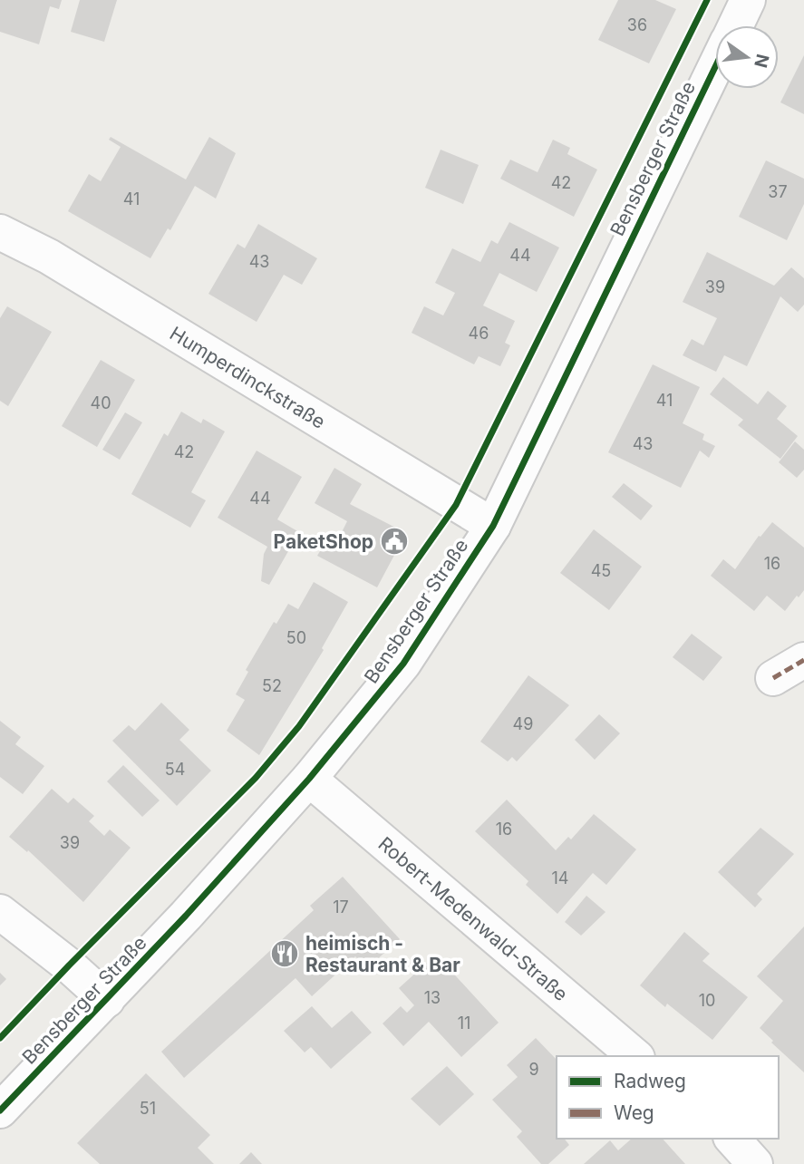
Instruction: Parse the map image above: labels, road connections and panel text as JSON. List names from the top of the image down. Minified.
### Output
{"streets":{"main road":["Bensberger Straße","Humperdinckstraße","Robert-Medenwald-Straße"]},"crossings":[["Bensberger Straße","Humperdinckstraße"],["Bensberger Straße","Robert-Medenwald-Straße"]],"places":{"public building":["PaketShop"],"restaurant":["heimisch - Restaurant & Bar"]},"house_numbers":["36","42","37","41","44","43","39","46","41","40","43","42","44","16","45","50","52","49","54","16","39","14","17","13","10","11","9","51"],"legend":["Radweg","Weg"],"north":"right"}
